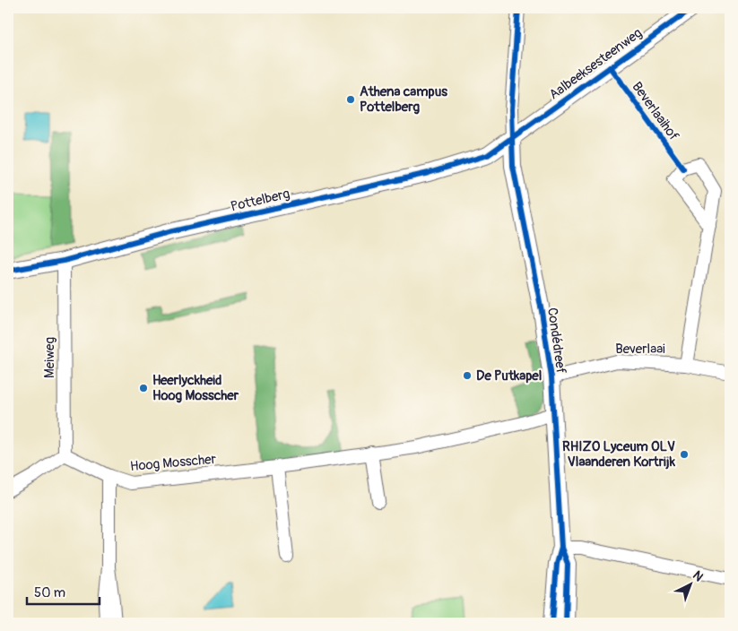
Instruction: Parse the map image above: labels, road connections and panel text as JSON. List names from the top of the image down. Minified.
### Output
{"streets":{"main road":["Aalbeeksesteenweg","Pottelberg","Condédreef"],"street":["Beverlaai","Meiweg","Hoog Mosscher"],"cycle path":["Beverlaaihof"]},"crossings":[["Aalbeeksesteenweg","Pottelberg"],["Aalbeeksesteenweg","Condédreef"],["Pottelberg","Condédreef"],["Pottelberg","Meiweg"],["Condédreef","Beverlaai"],["Condédreef","Hoog Mosscher"],["Meiweg","Hoog Mosscher"]],"places":["Athena campus Pottelberg","De Putkapel","Heerlyckheid Hoog Mosscher","RHIZO Lyceum OLV Vlaanderen Kortrijk"],"scale_bar":"50 m","north":"top right"}
